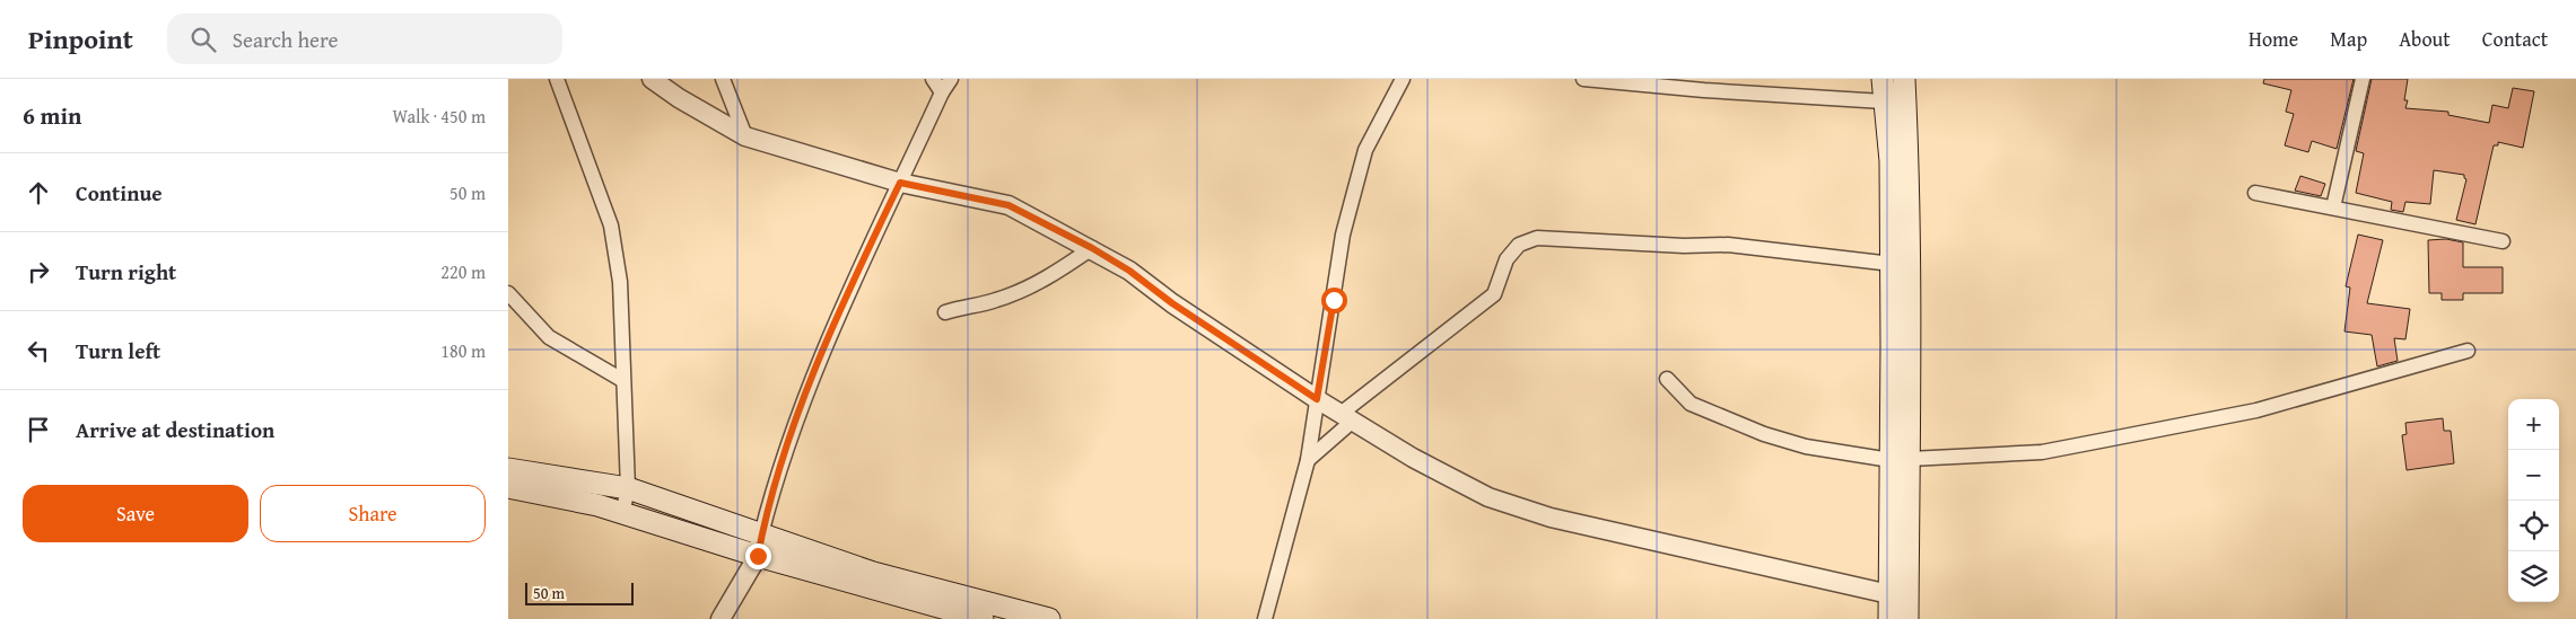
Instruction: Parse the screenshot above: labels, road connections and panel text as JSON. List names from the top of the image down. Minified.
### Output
{"scale_bar":"50 m","page":{"header":"Pinpoint","search":"Search here","nav":["Home","Map","About","Contact"],"heading":["6 min","Walk · 450 m"],"list":[["Continue","50 m"],["Turn right","220 m"],["Turn left","180 m"],"Arrive at destination"],"map_buttons":["+","−"],"buttons":["Save","Share"],"scale":"50 m"}}
